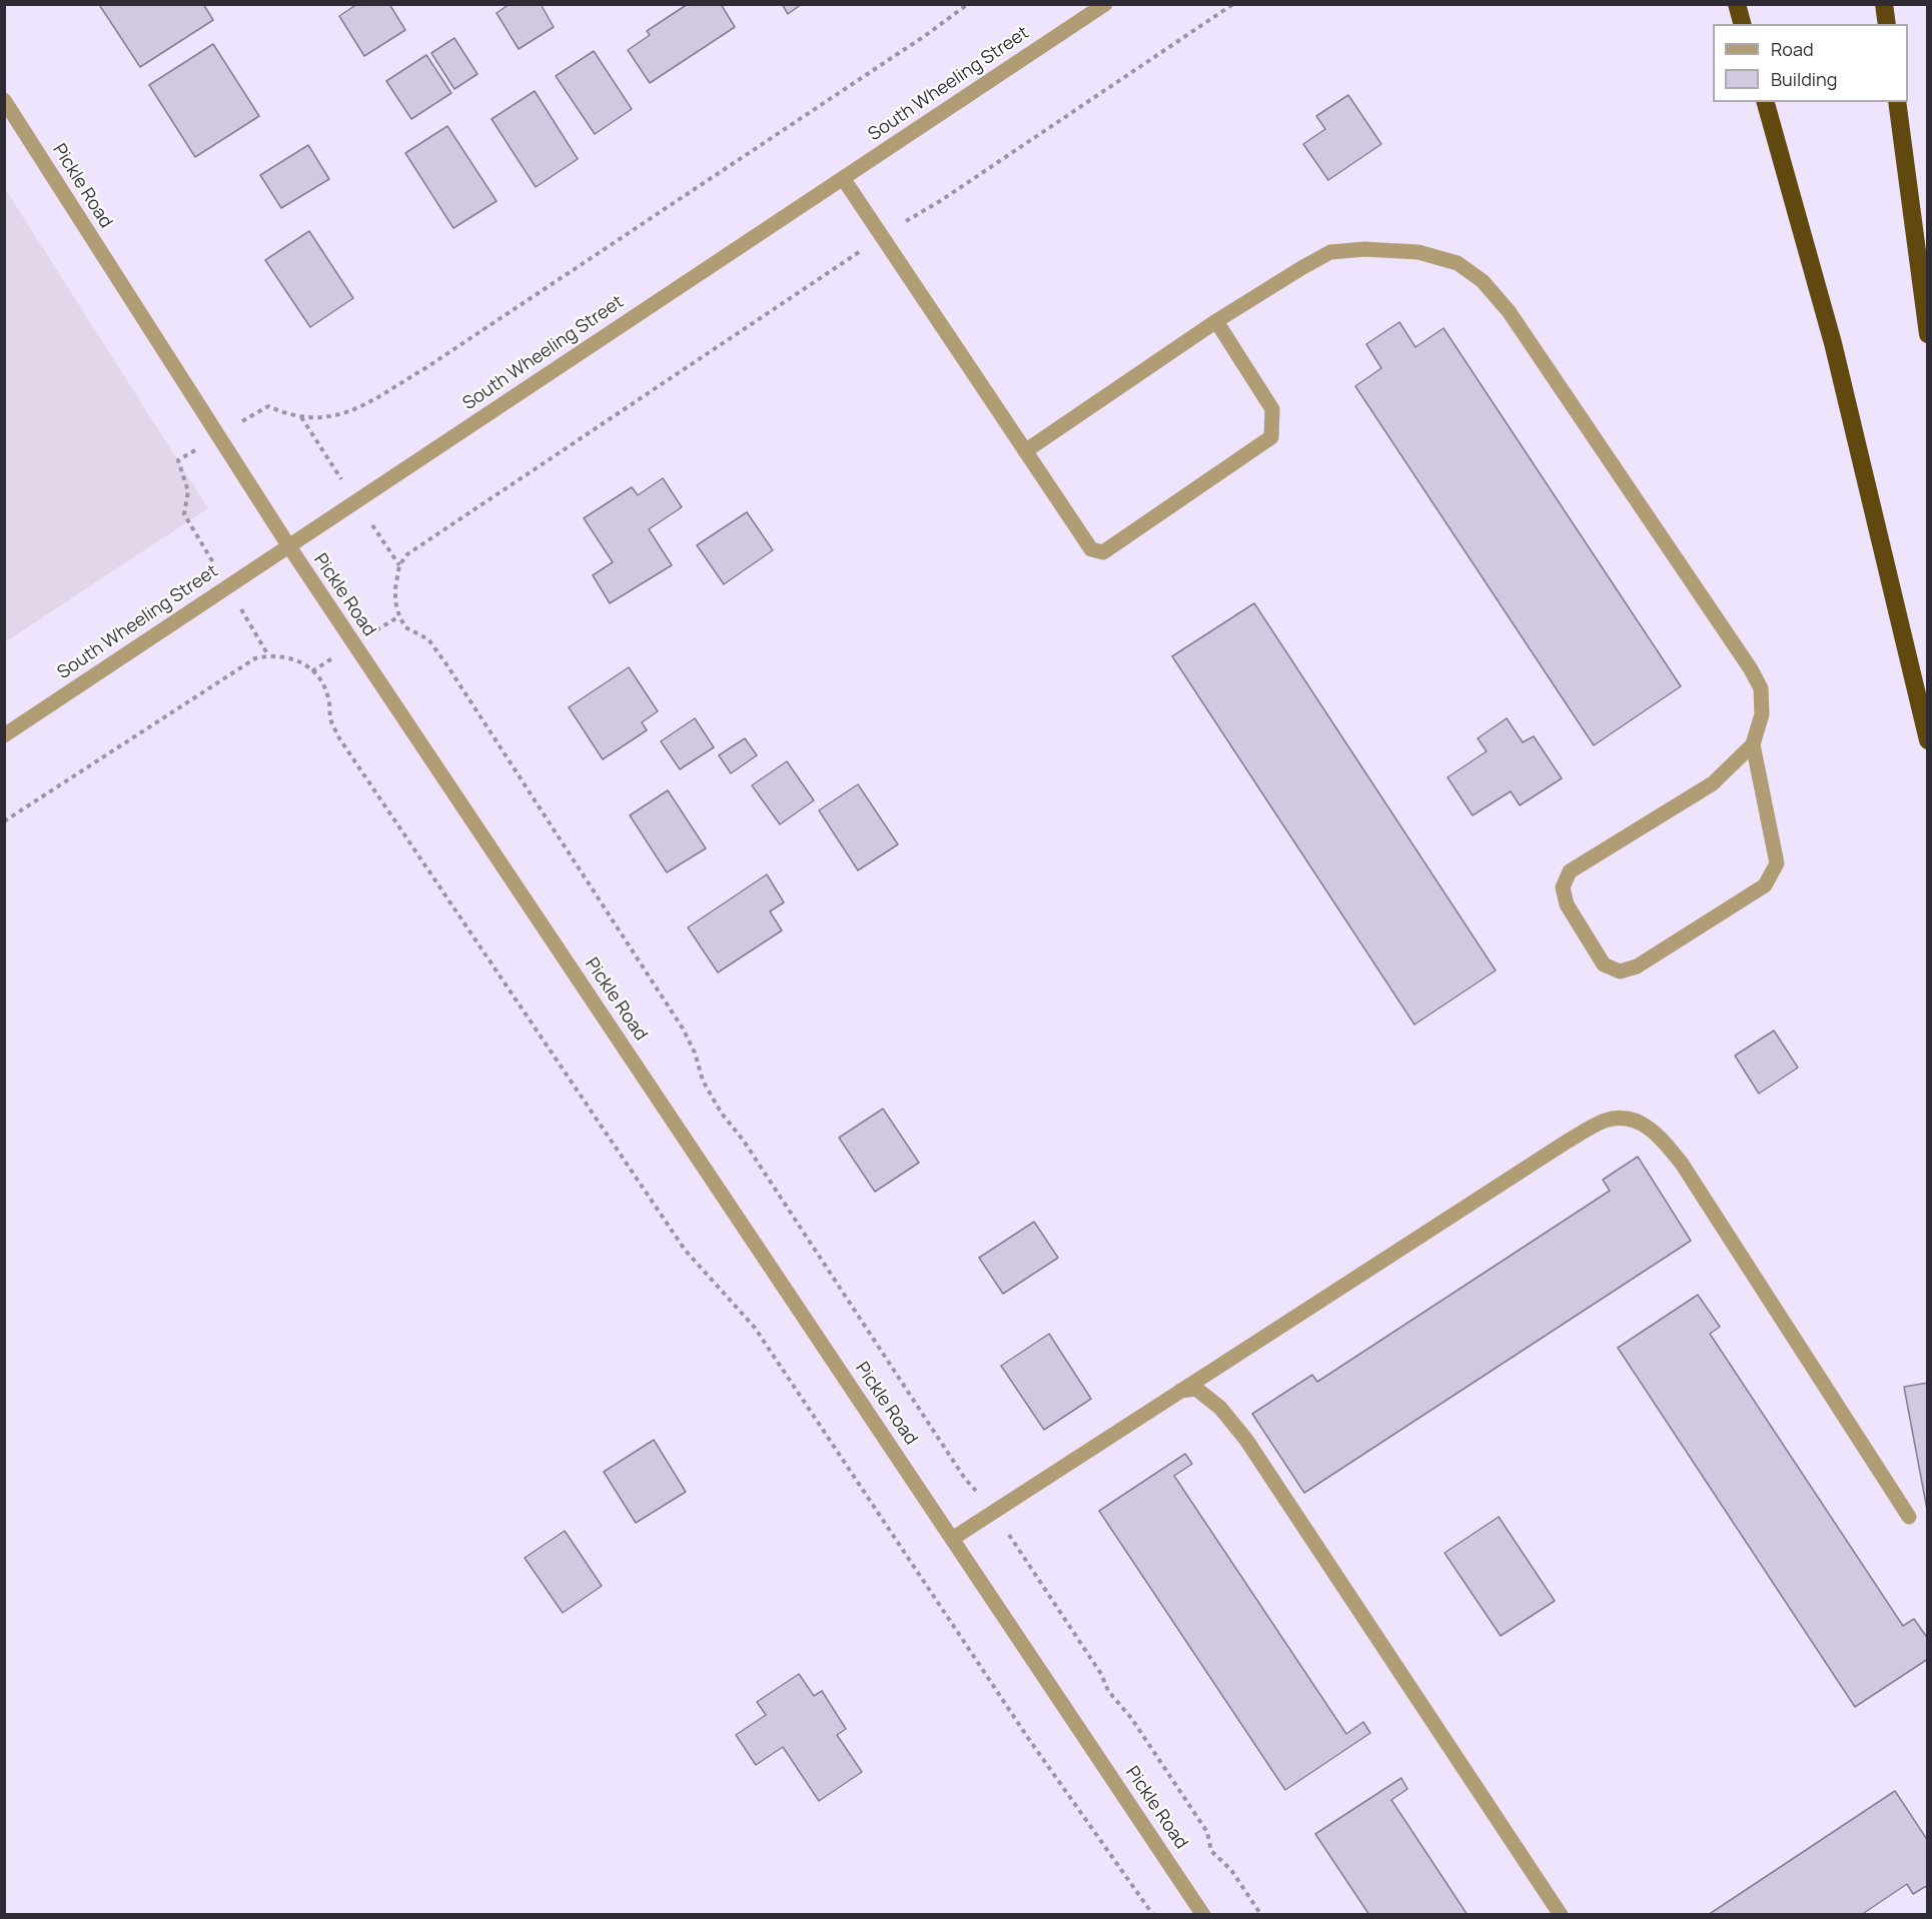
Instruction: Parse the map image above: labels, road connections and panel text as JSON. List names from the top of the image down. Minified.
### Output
{"streets":{"street":["South Wheeling Street","Pickle Road"]},"crossings":[["South Wheeling Street","Pickle Road"]],"legend":["Road","Building"]}
